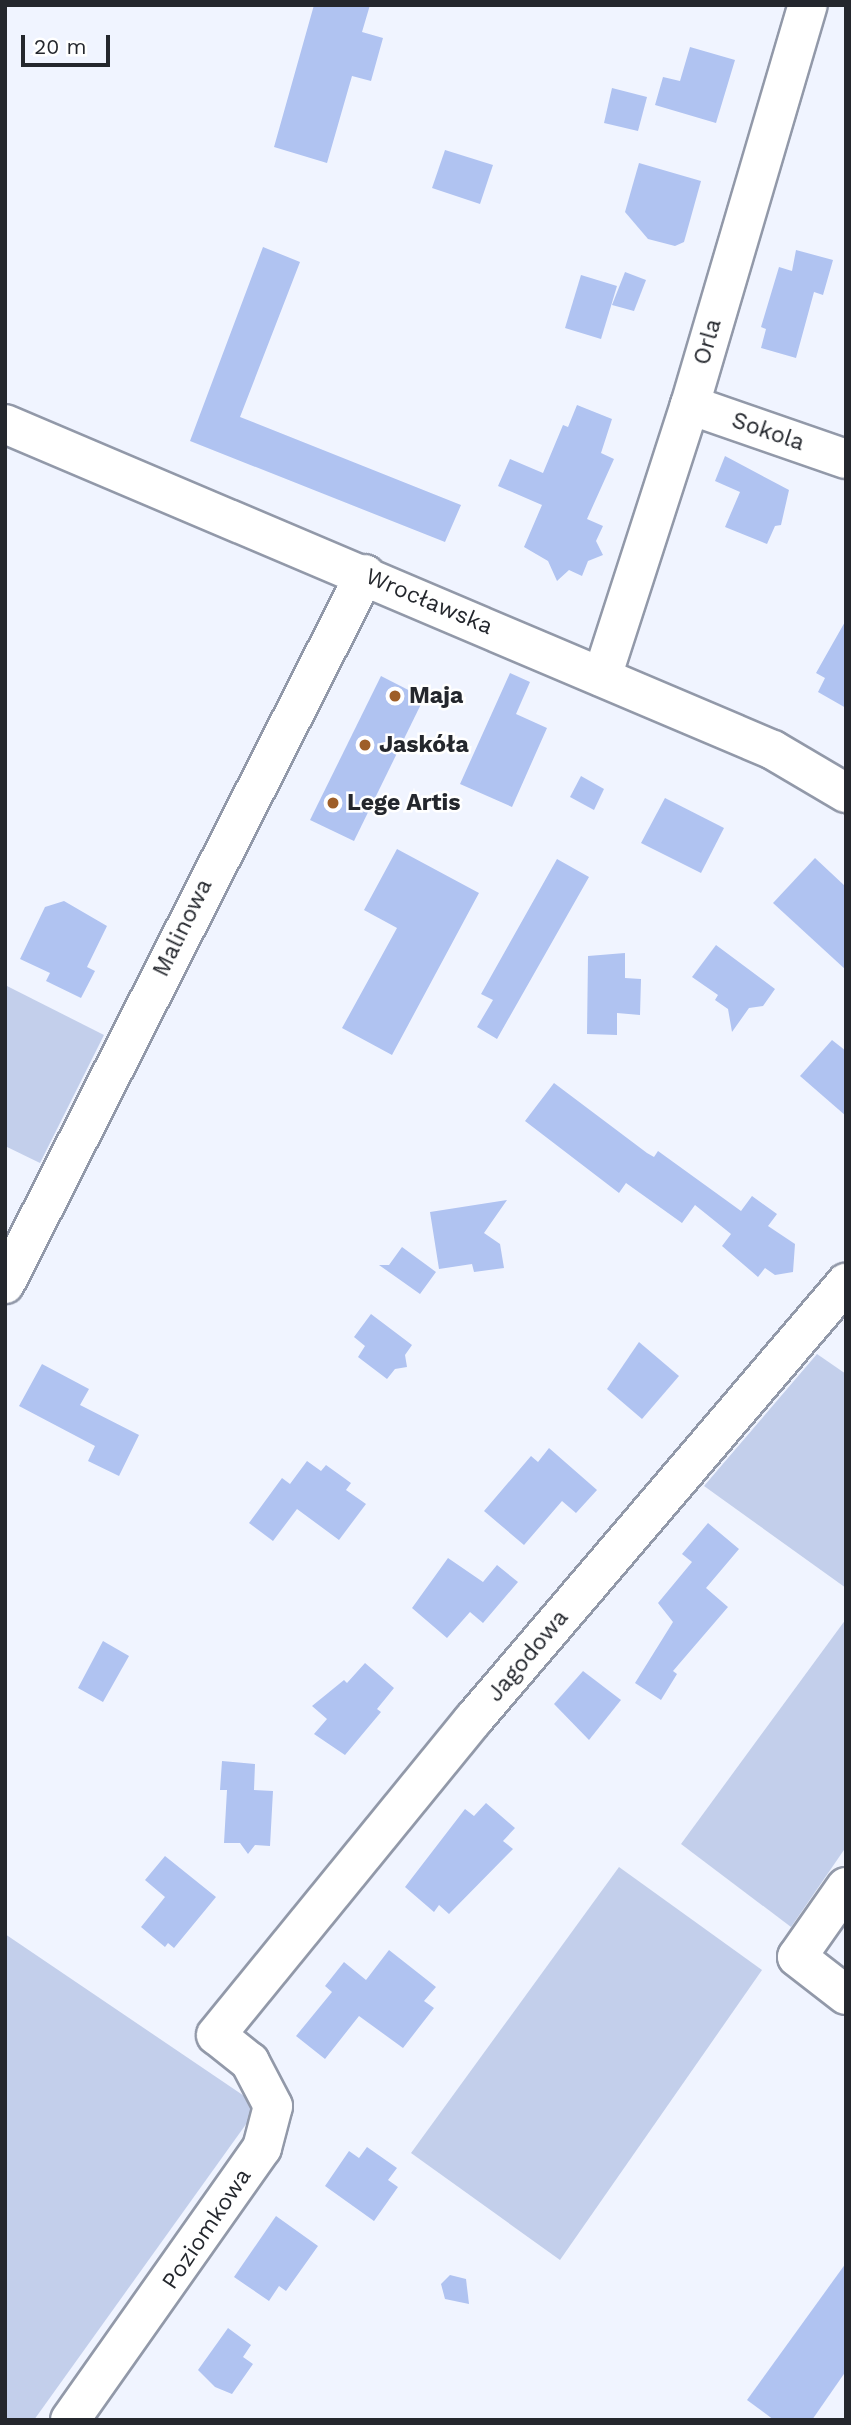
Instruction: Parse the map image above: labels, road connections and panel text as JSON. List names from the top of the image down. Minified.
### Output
{"streets":{"street":["Orla","Sokola","Wrocławska","Malinowa","Jagodowa","Poziomkowa"]},"crossings":[["Orla","Sokola"],["Orla","Wrocławska"],["Wrocławska","Malinowa"],["Jagodowa","Poziomkowa"]],"places":["Maja","Jaskóła","Lege Artis"],"scale_bar":"20 m"}
